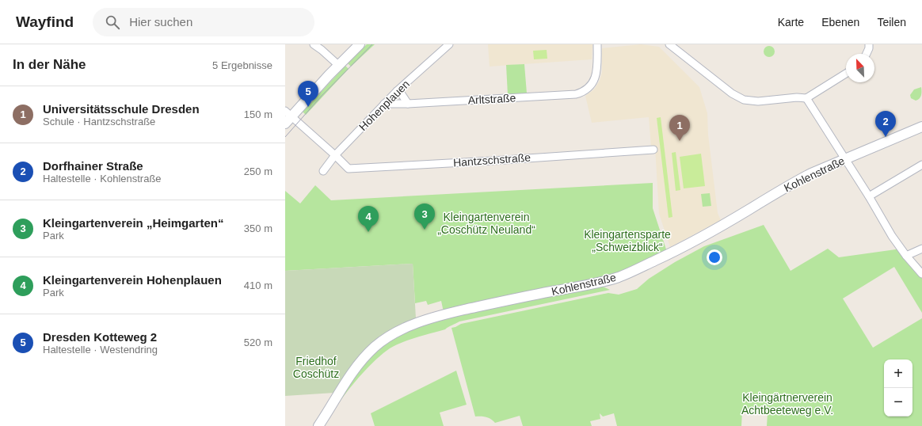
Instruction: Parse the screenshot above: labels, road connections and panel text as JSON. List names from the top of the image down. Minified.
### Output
{"streets":{"street":["Arltstraße","Hohenplauen","Hantzschstraße","Kohlenstraße"]},"crossings":[["Arltstraße","Hohenplauen"],["Hohenplauen","Hantzschstraße"]],"parks":["Kleingartenverein „Coschütz Neuland“","Kleingartensparte „Schweizblick“","Friedhof Coschütz","Kleingärtnerverein Achtbeeteweg e.V."],"north":"top left","page":{"header":"Wayfind","search":"Hier suchen","nav":["Karte","Ebenen","Teilen"],"heading":["In der Nähe","5 Ergebnisse"],"pins":["5","2","1","3","4"],"list":[{"mark":"1","name":"Universitätsschule Dresden","note":"Schule · Hantzschstraße","value":"150 m"},{"mark":"2","name":"Dorfhainer Straße","note":"Haltestelle · Kohlenstraße","value":"250 m"},{"mark":"3","name":"Kleingartenverein „Heimgarten“","note":"Park","value":"350 m"},{"mark":"4","name":"Kleingartenverein Hohenplauen","note":"Park","value":"410 m"},{"mark":"5","name":"Dresden Kotteweg 2","note":"Haltestelle · Westendring","value":"520 m"}],"map_buttons":["+","−"]}}
